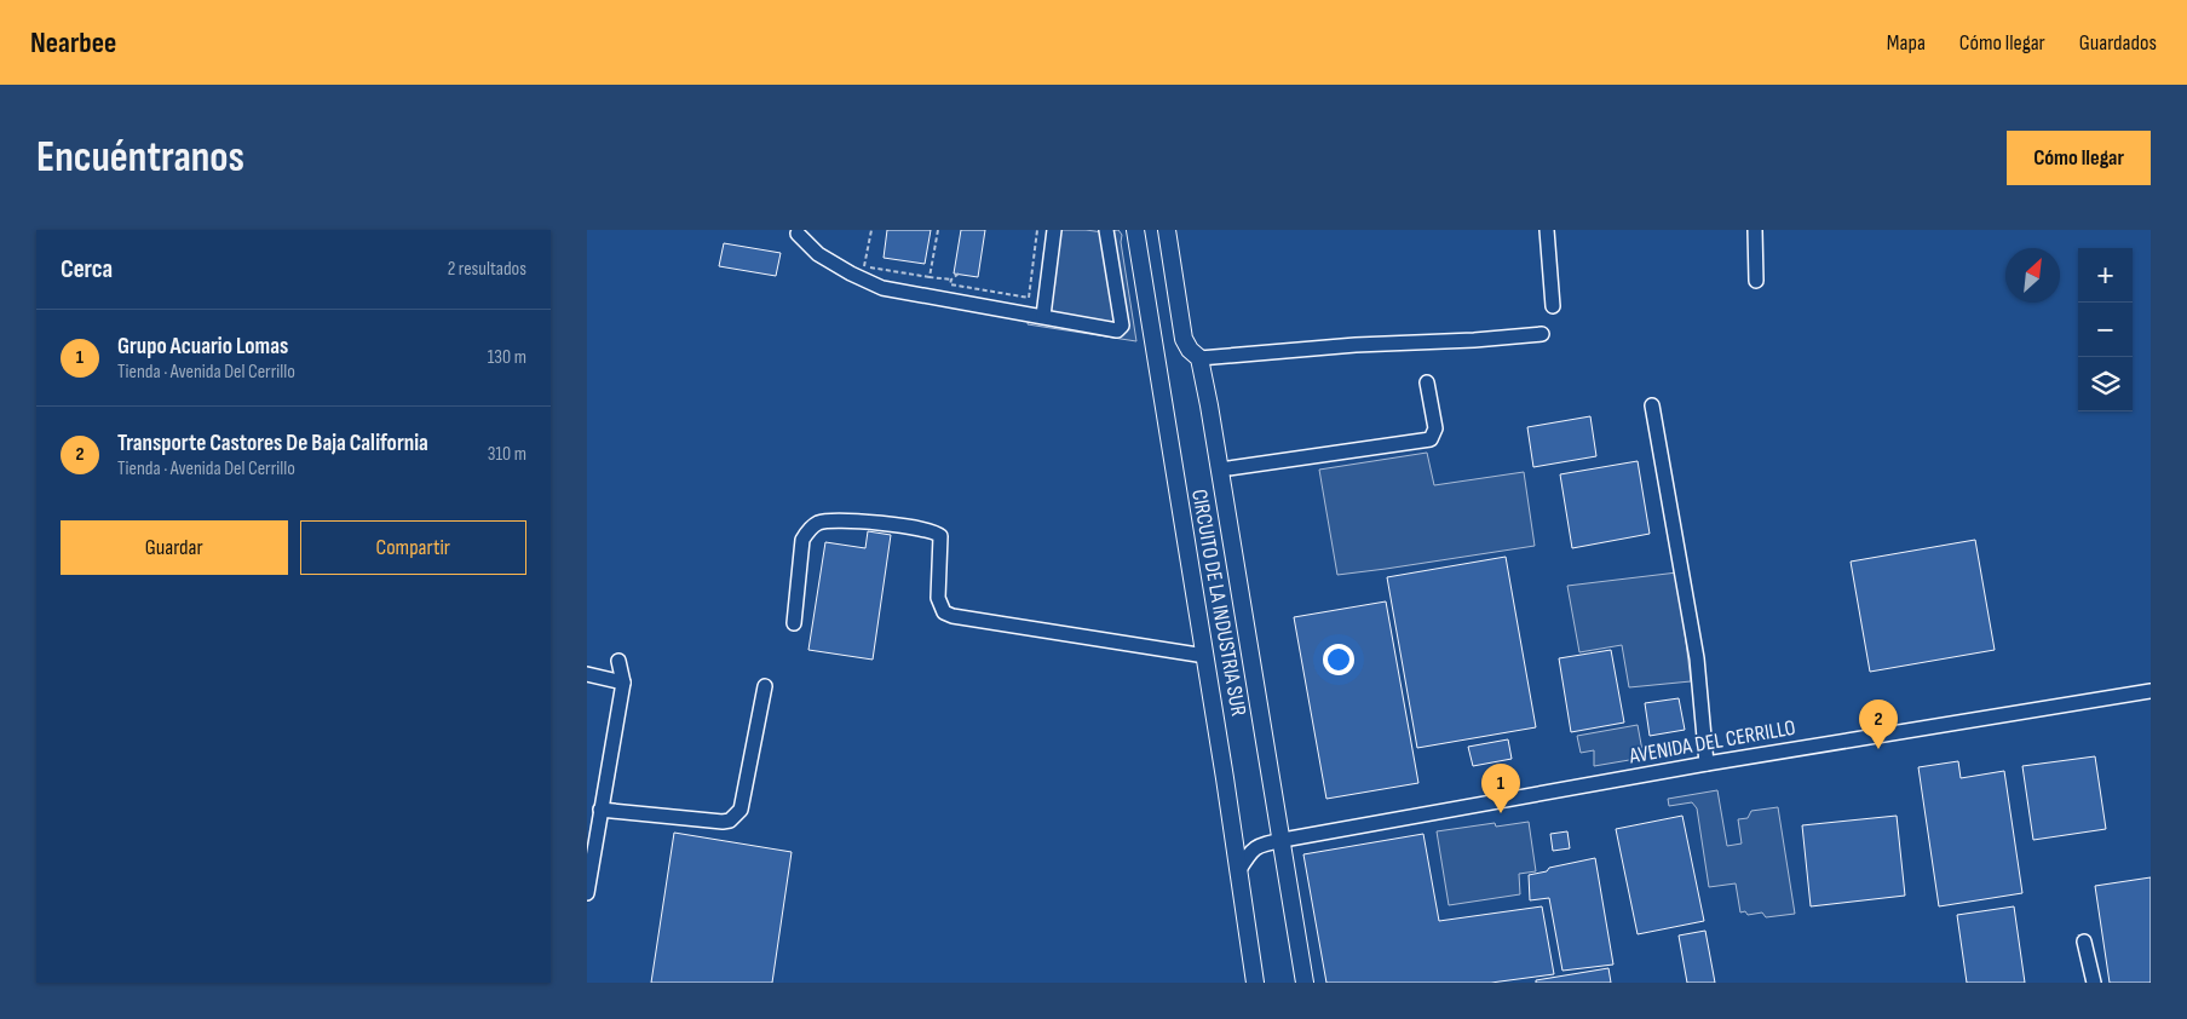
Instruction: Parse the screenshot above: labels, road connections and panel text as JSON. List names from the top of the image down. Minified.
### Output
{"streets":{"main road":["CIRCUITO DE LA INDUSTRIA SUR"],"street":["AVENIDA DEL CERRILLO"]},"crossings":[["CIRCUITO DE LA INDUSTRIA SUR","AVENIDA DEL CERRILLO"]],"north":"top right","page":{"header":"Nearbee","nav":["Mapa","Cómo llegar","Guardados"],"buttons":["Cómo llegar",["Guardar","Compartir"]],"title":"Encuéntranos","heading":["Cerca","2 resultados"],"map_buttons":["+","−"],"list":[{"mark":"1","name":"Grupo Acuario Lomas","note":"Tienda · Avenida Del Cerrillo","value":"130 m"},{"mark":"2","name":"Transporte Castores De Baja California","note":"Tienda · Avenida Del Cerrillo","value":"310 m"}],"pins":["2","1"]}}
